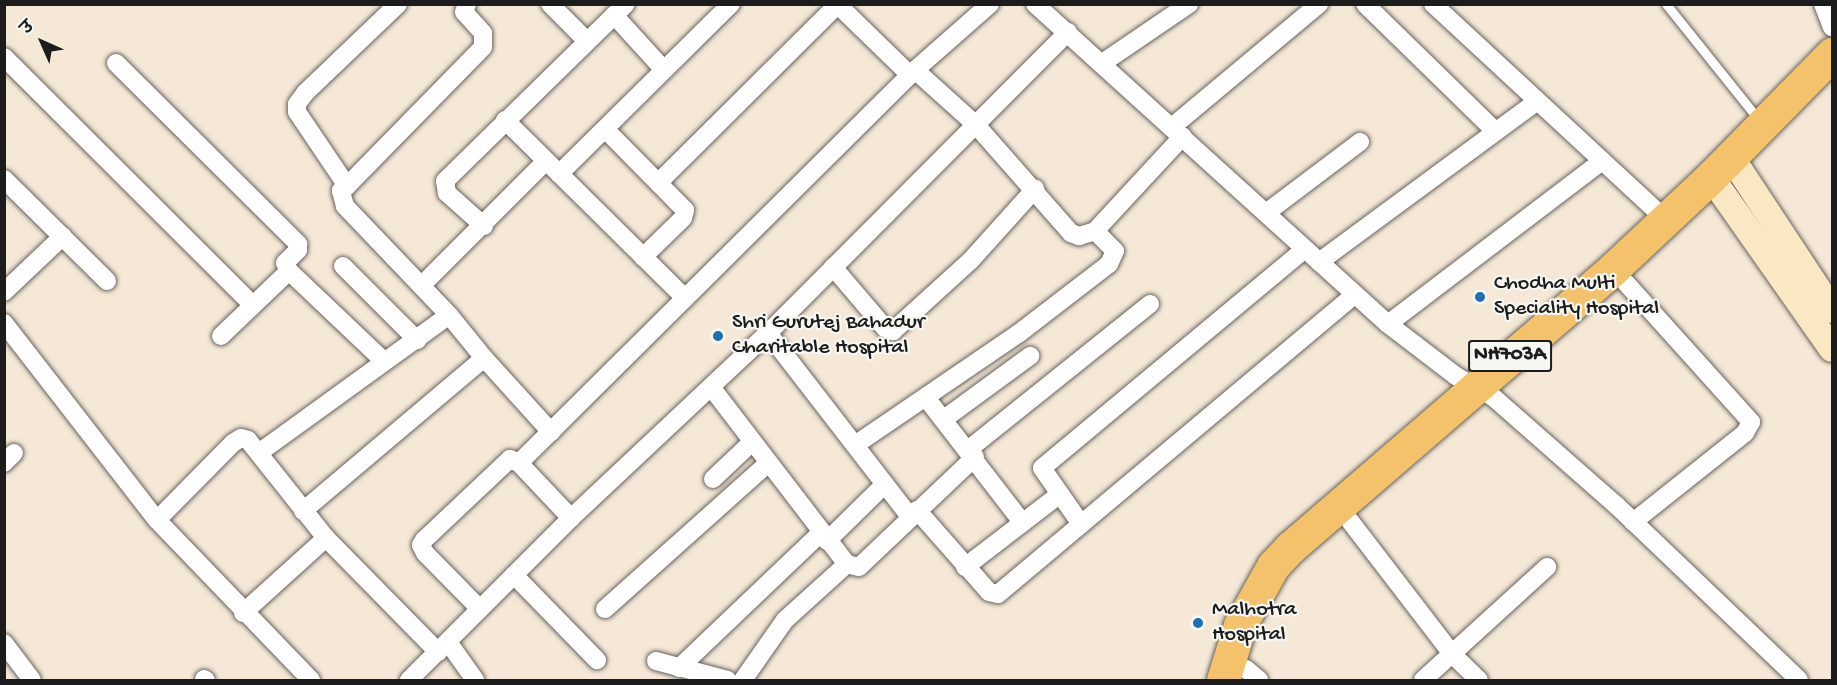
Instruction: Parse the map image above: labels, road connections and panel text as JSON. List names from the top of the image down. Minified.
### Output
{"streets":{"highway":["NH703A"]},"places":["Chodha Multi Speciality Hospital","Shri Gurutej Bahadur Charitable Hospital","Malhotra Hospital"],"north":"top left"}
